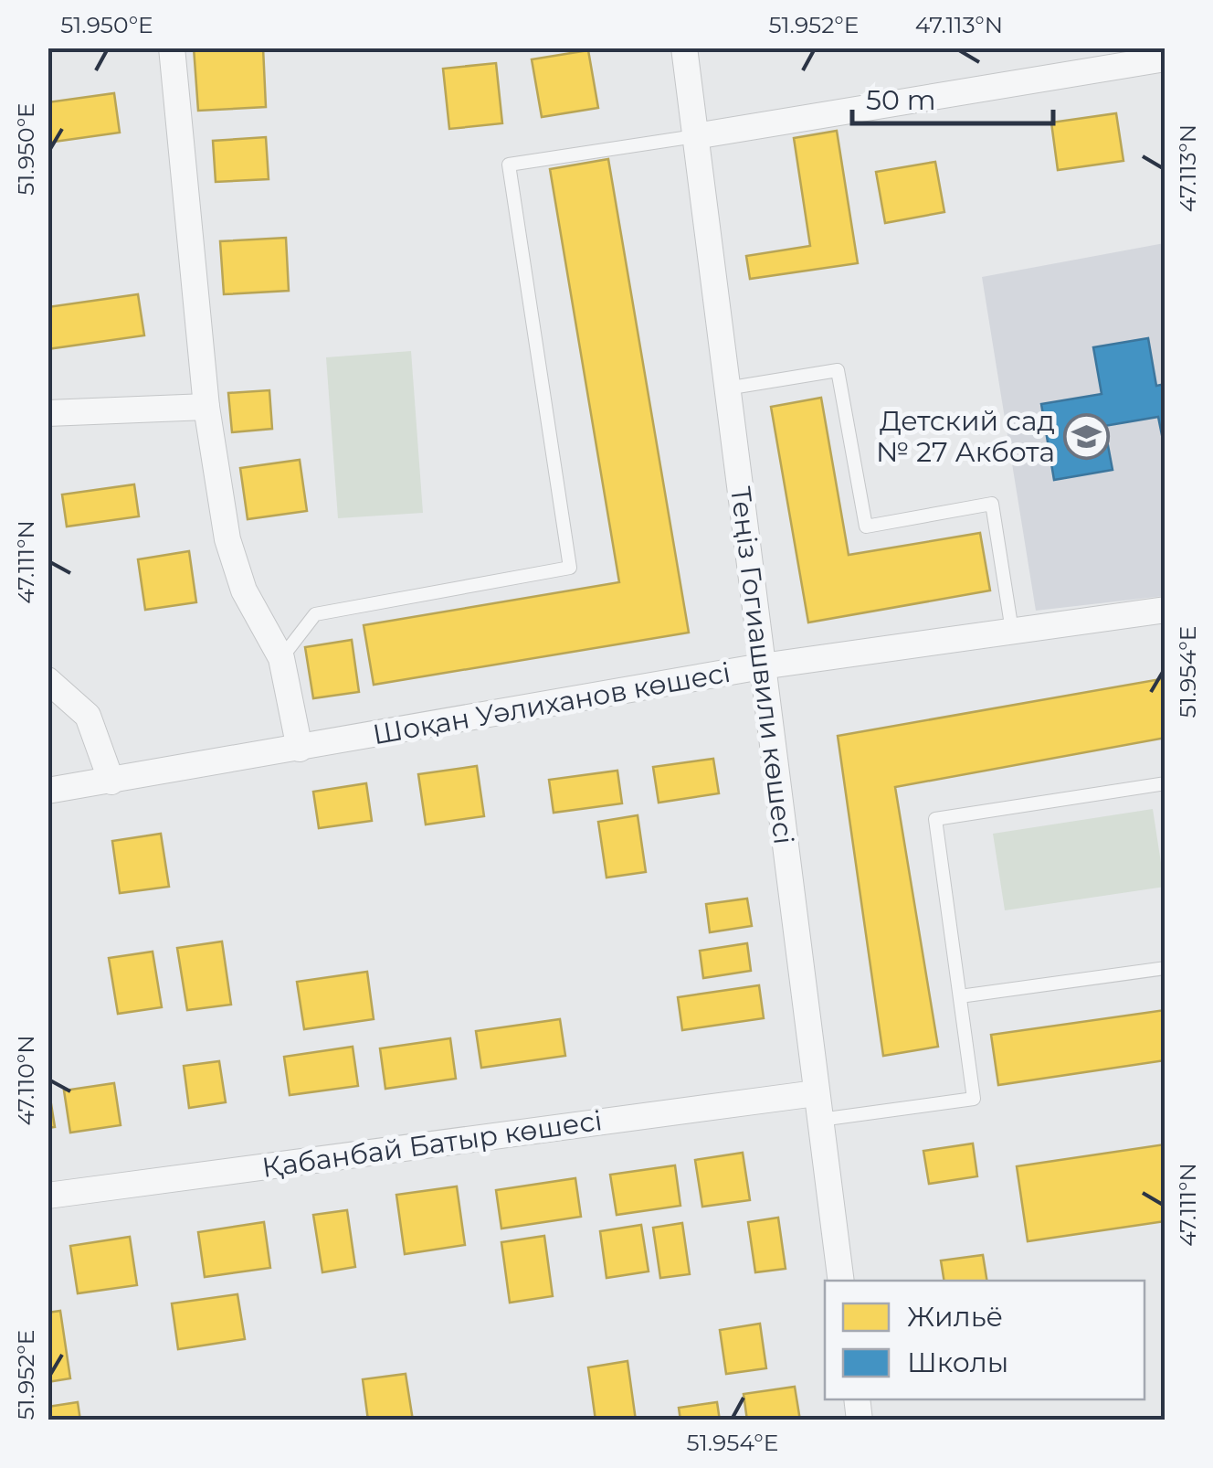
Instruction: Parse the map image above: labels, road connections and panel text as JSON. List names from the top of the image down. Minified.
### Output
{"streets":{"street":["Теңіз Гогиашвили көшесі","Шоқан Уәлиханов көшесі","Қабанбай Батыр көшесі"]},"crossings":[["Теңіз Гогиашвили көшесі","Шоқан Уәлиханов көшесі"],["Теңіз Гогиашвили көшесі","Қабанбай Батыр көшесі"]],"places":{"school or university":["Детский сад № 27 Акбота"]},"legend":["Жильё","Школы"],"scale_bar":"50 m","coordinates":["51.950°E","51.952°E","47.113°N","47.111°N","51.954°E","47.110°N"]}
